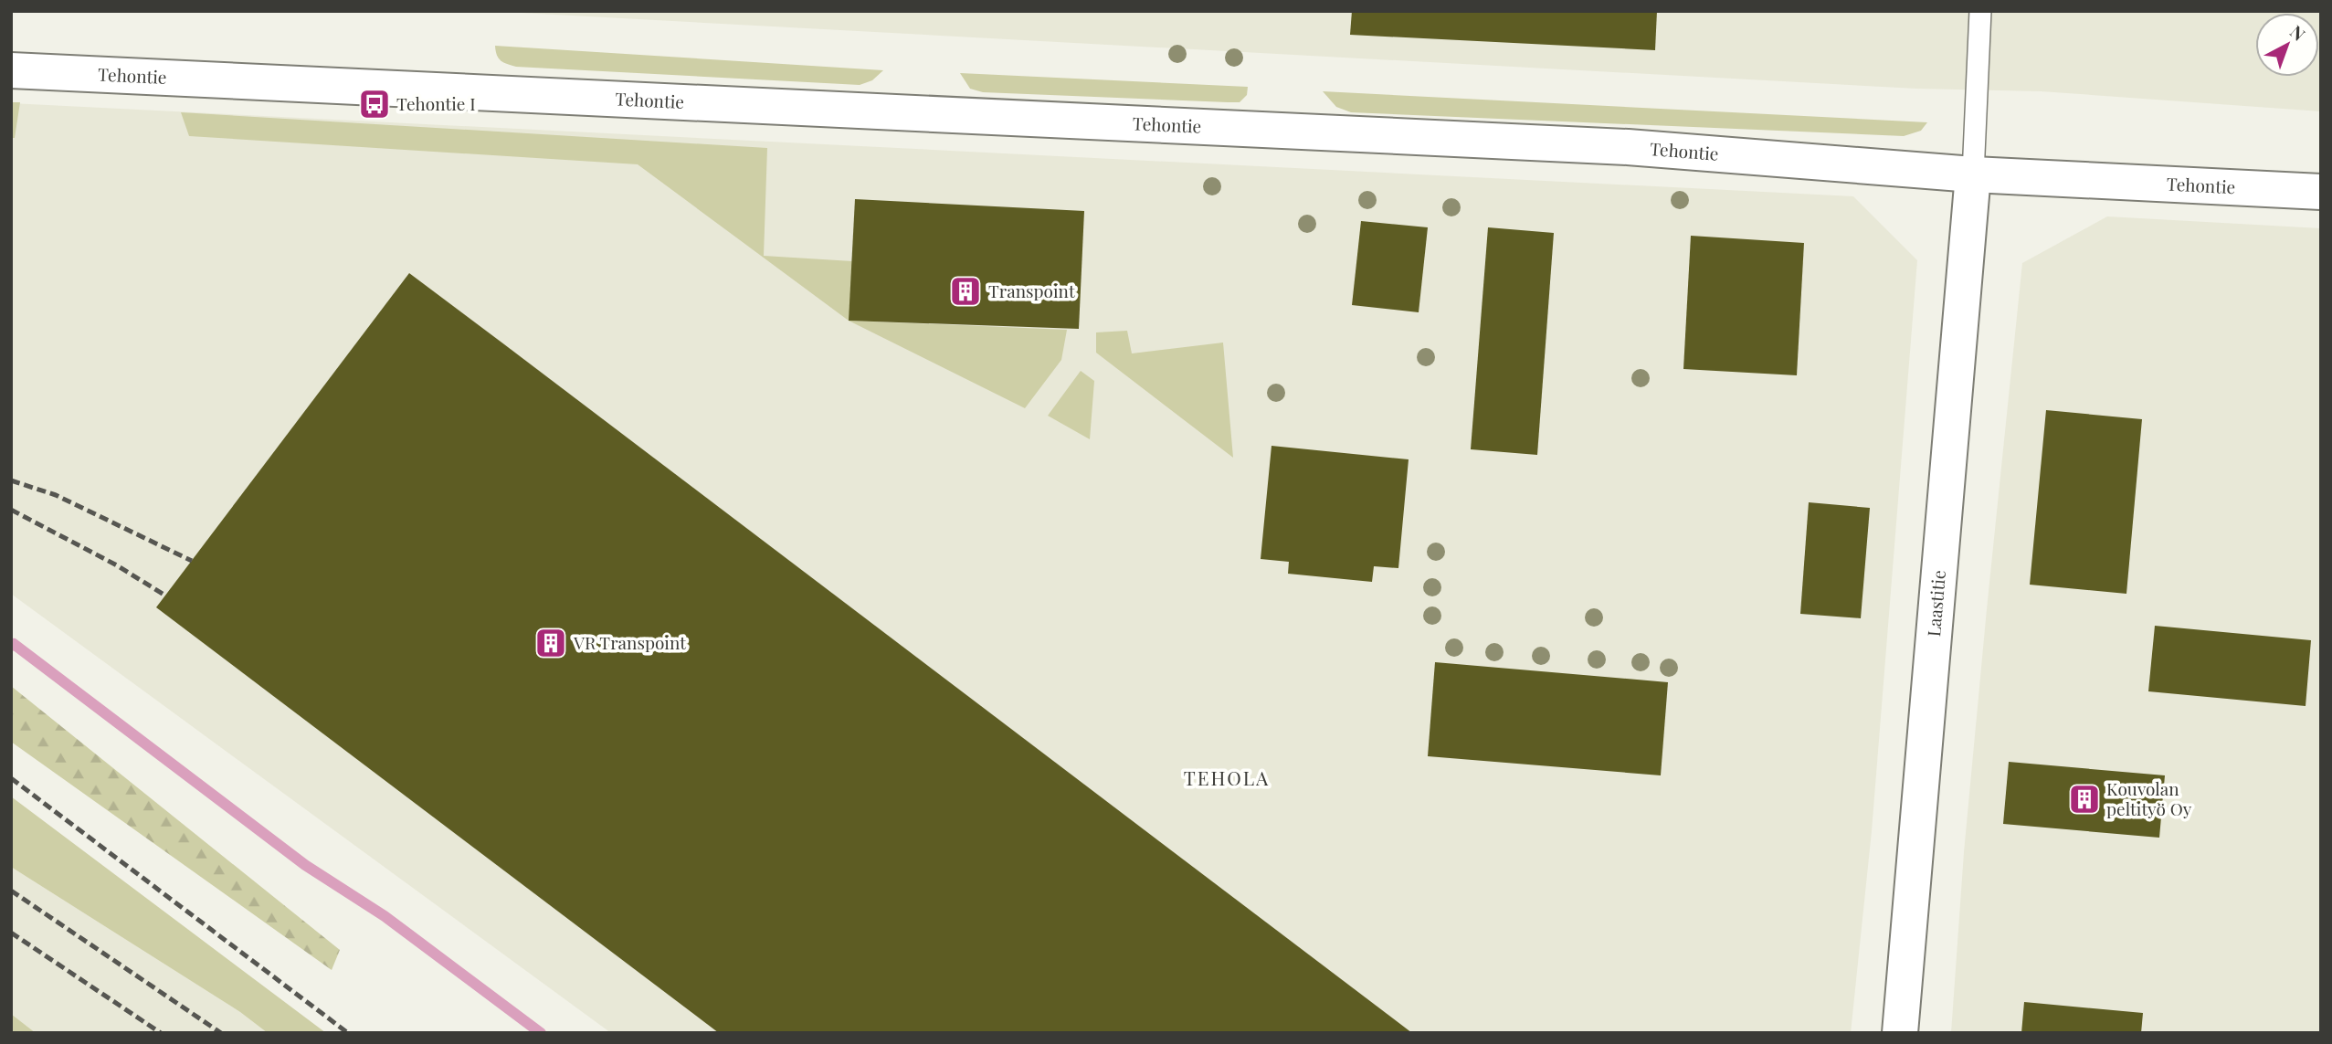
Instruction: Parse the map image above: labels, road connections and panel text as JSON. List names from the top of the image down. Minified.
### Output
{"streets":{"street":["Tehontie","Laastitie"]},"crossings":[["Tehontie","Laastitie"]],"districts":["TEHOLA"],"places":{"bus stop":["Tehontie I"],"building":["Transpoint","VR Transpoint","Kouvolan peltityö Oy"]},"north":"top right"}
